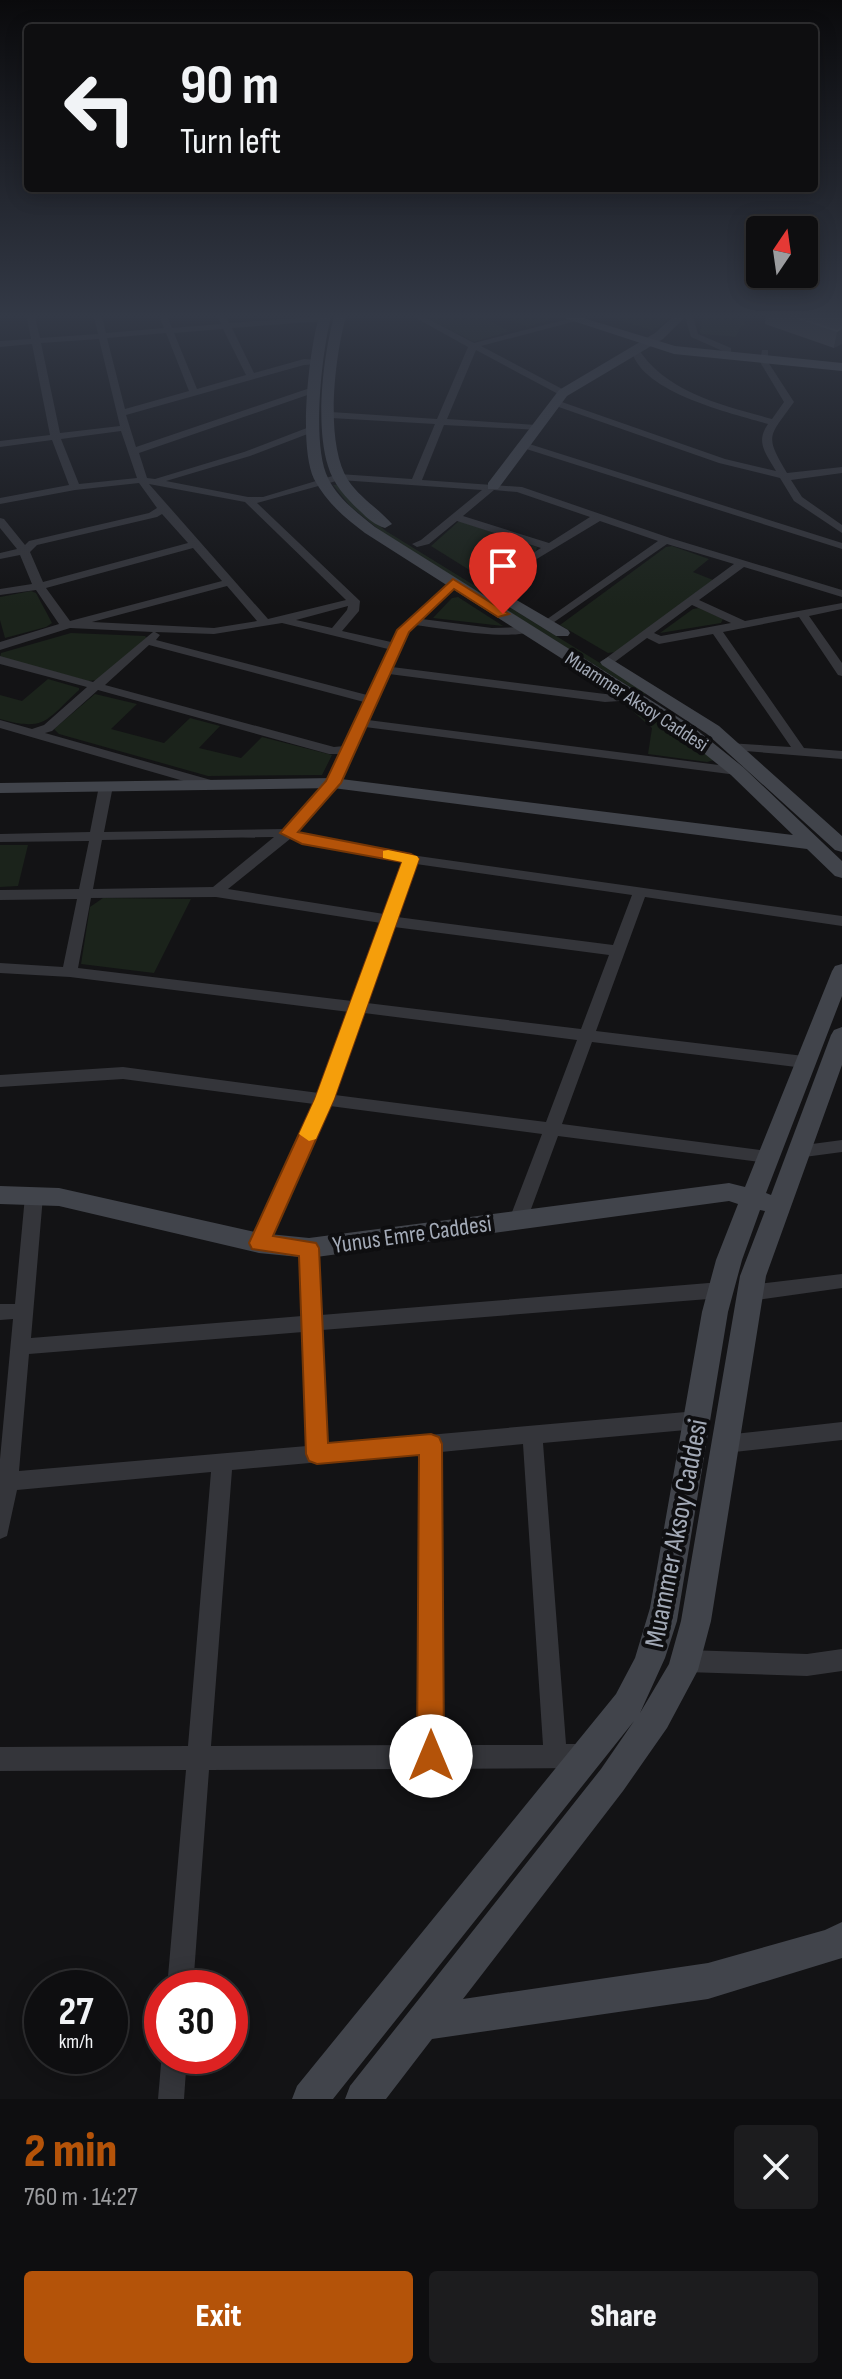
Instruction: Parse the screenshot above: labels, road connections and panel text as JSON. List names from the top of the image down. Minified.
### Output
{"streets":{"main road":["Muammer Aksoy Caddesi","Yunus Emre Caddesi"]},"north":"top","page":{"turn":["90 m","Turn left"],"speed":"27 km/h","limit":"30","heading":["2 min","760 m · 14:27"],"buttons":["Exit","Share"]}}
